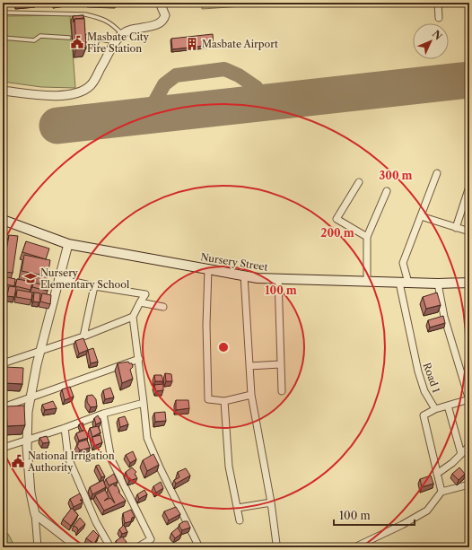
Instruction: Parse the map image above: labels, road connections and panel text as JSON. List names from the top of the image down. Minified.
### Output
{"streets":{"main road":["Nursery Street"],"street":["Road 1"]},"crossings":[["Nursery Street","Road 1"]],"places":{"public building":["Masbate City Fire Station","National Irrigation Authority"],"building":["Masbate Airport"],"school or university":["Nursery Elementary School"]},"scale_bar":"100 m","north":"top right","rings":["300 m","200 m","100 m"]}
